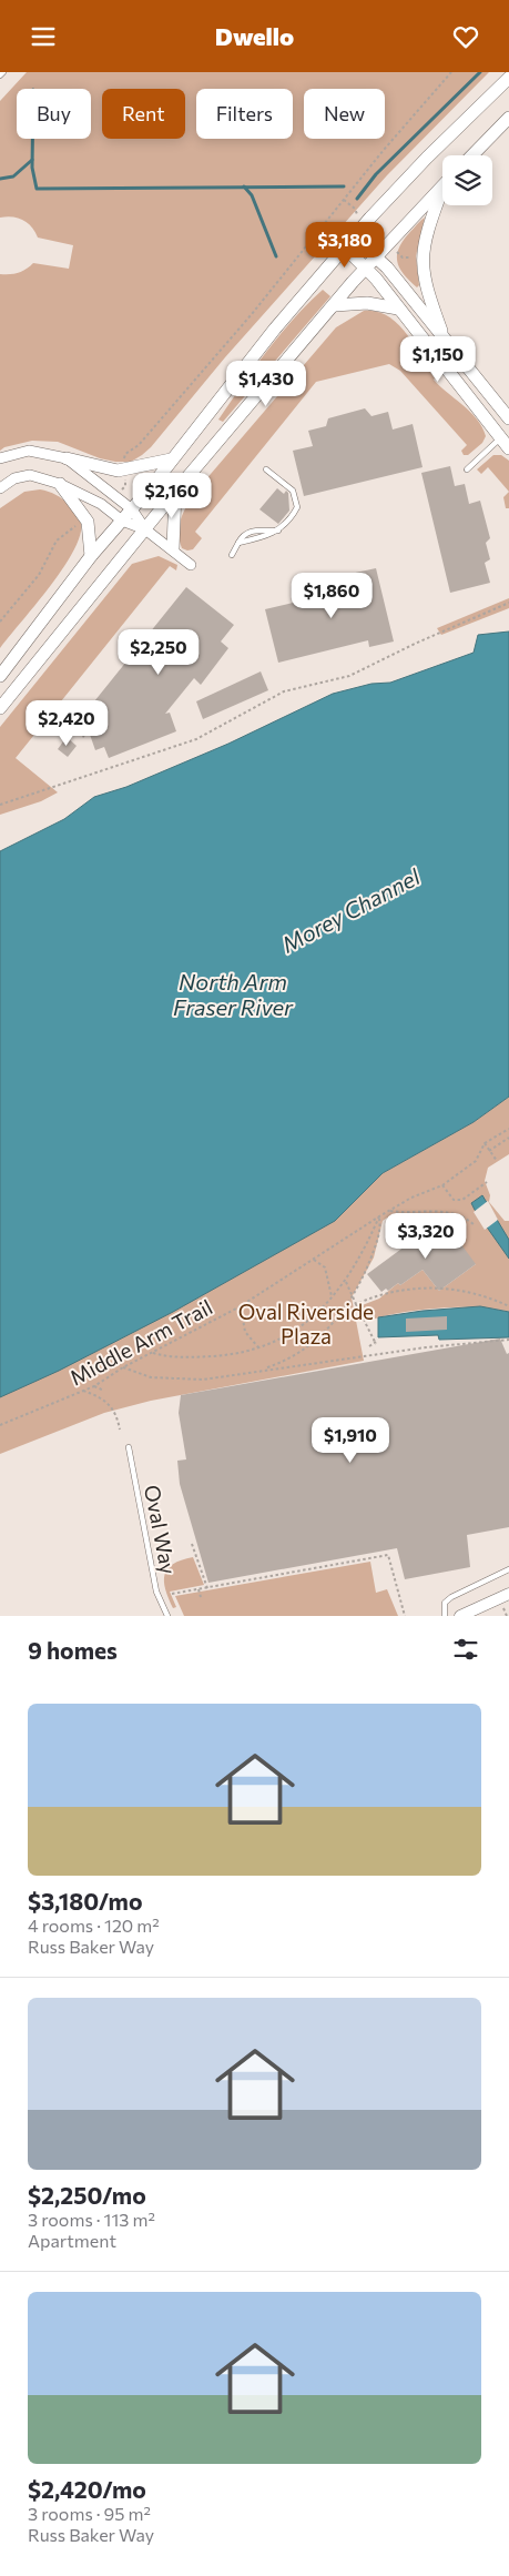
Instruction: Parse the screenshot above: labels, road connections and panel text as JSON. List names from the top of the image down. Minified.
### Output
{"streets":{"lane":["Oval Way"],"path":["Middle Arm Trail"]},"water":["Morey Channel","North Arm Fraser River"],"parks":["Oval Riverside Plaza"],"page":{"header":"Dwello","chip":["Buy","Rent","Filters","New"],"price":["$3,180","$1,150","$1,430","$2,160","$1,860","$2,250","$2,420","$3,320","$1,910"],"heading":"9 homes","list":[{"name":"$3,180/mo","note":"4 rooms · 120 m² · Russ Baker Way"},{"name":"$2,250/mo","note":"3 rooms · 113 m² · Apartment"},{"name":"$2,420/mo","note":"3 rooms · 95 m² · Russ Baker Way"}]}}
